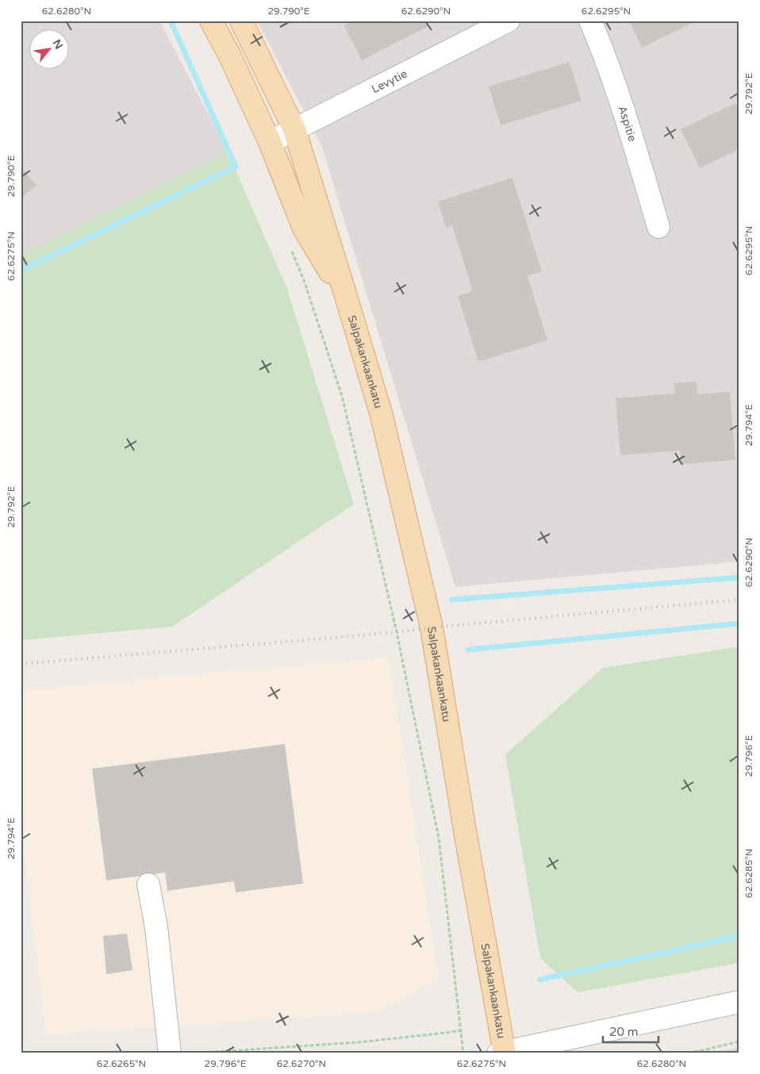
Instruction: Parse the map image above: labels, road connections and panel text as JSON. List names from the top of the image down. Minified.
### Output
{"streets":{"main road":["Salpakankaankatu"],"street":["Levytie","Aspitie"]},"crossings":[["Levytie","Salpakankaankatu"]],"scale_bar":"20 m","north":"top right","coordinates":["62.6280°N","29.790°E","62.6290°N","62.6295°N","29.792°E","62.6275°N","29.794°E","29.796°E","62.6285°N","62.6265°N","62.6270°N"]}
